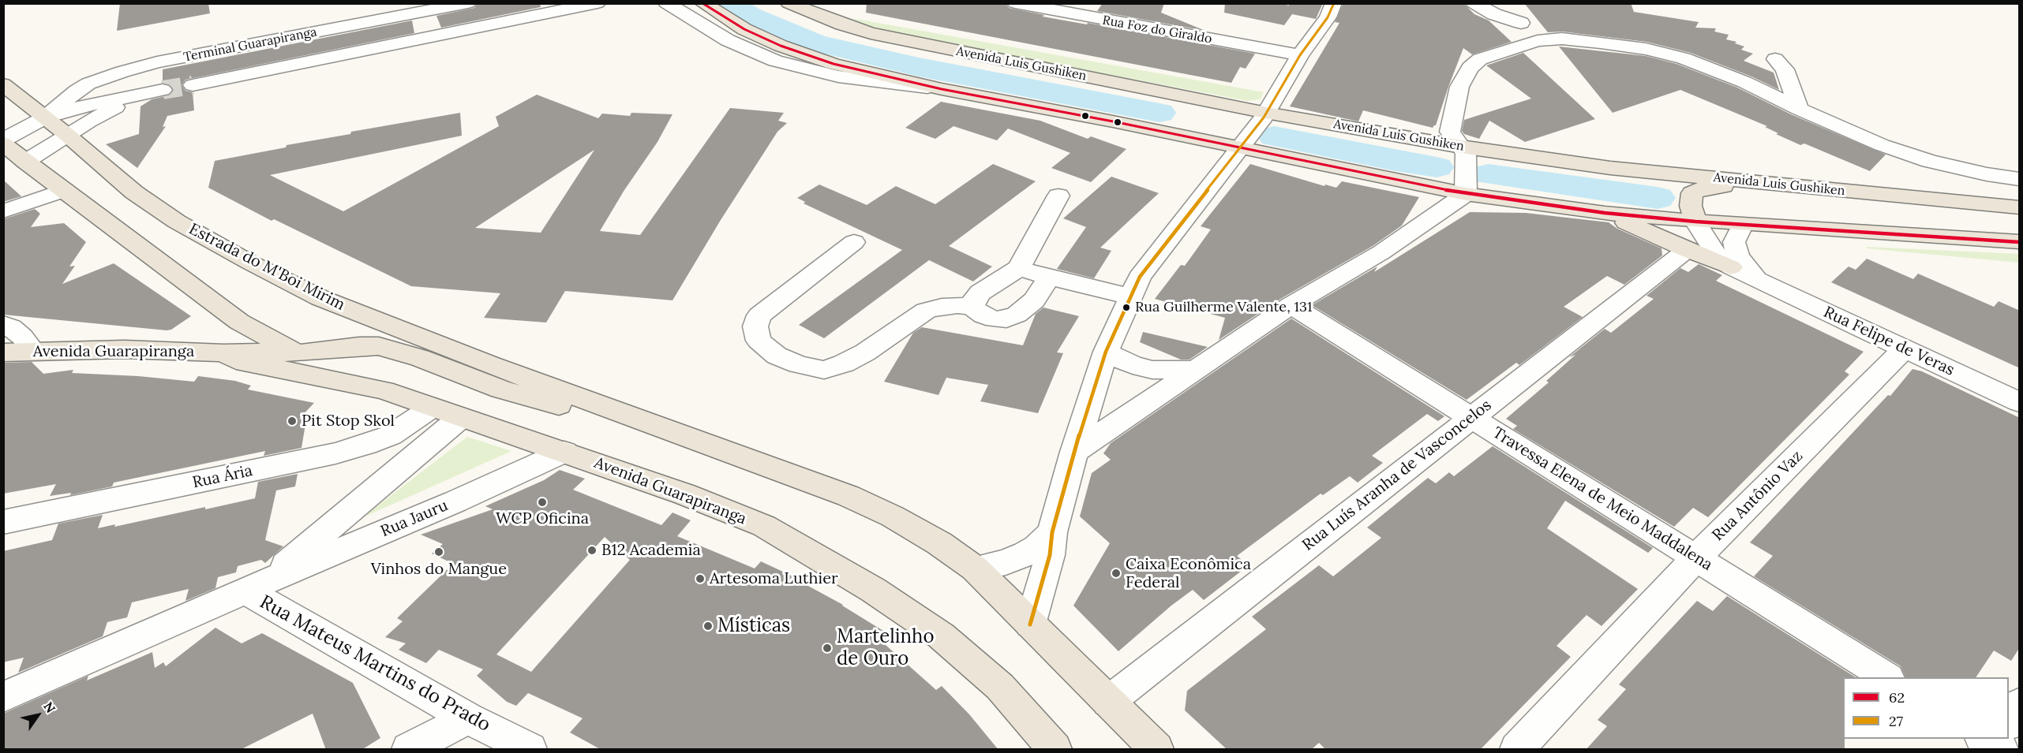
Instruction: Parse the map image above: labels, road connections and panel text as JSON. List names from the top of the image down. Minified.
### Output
{"streets":{"main road":["Avenida Luis Gushiken","Estrada do M'Boi Mirim","Avenida Guarapiranga"],"street":["Rua Foz do Giraldo","Terminal Guarapiranga","Rua Felipe de Veras","Rua Luís Aranha de Vasconcelos","Rua Ária","Rua Antônio Vaz","Travessa Elena de Meio Maddalena","Rua Jauru","Rua Mateus Martins do Prado"]},"crossings":[["Terminal Guarapiranga","Estrada do M'Boi Mirim"],["Rua Felipe de Veras","Rua Antônio Vaz"],["Avenida Guarapiranga","Rua Ária"],["Avenida Guarapiranga","Rua Jauru"],["Rua Luís Aranha de Vasconcelos","Travessa Elena de Meio Maddalena"],["Rua Antônio Vaz","Travessa Elena de Meio Maddalena"],["Rua Jauru","Rua Mateus Martins do Prado"]],"places":["Rua Guilherme Valente, 131","Pit Stop Skol","WCP Oficina","B12 Academia","Vinhos do Mangue","Caixa Econômica Federal","Artesoma Luthier","Místicas","Martelinho de Ouro"],"lines":["transit line 62","transit line 27"],"legend":["62","27"],"north":"top right"}
